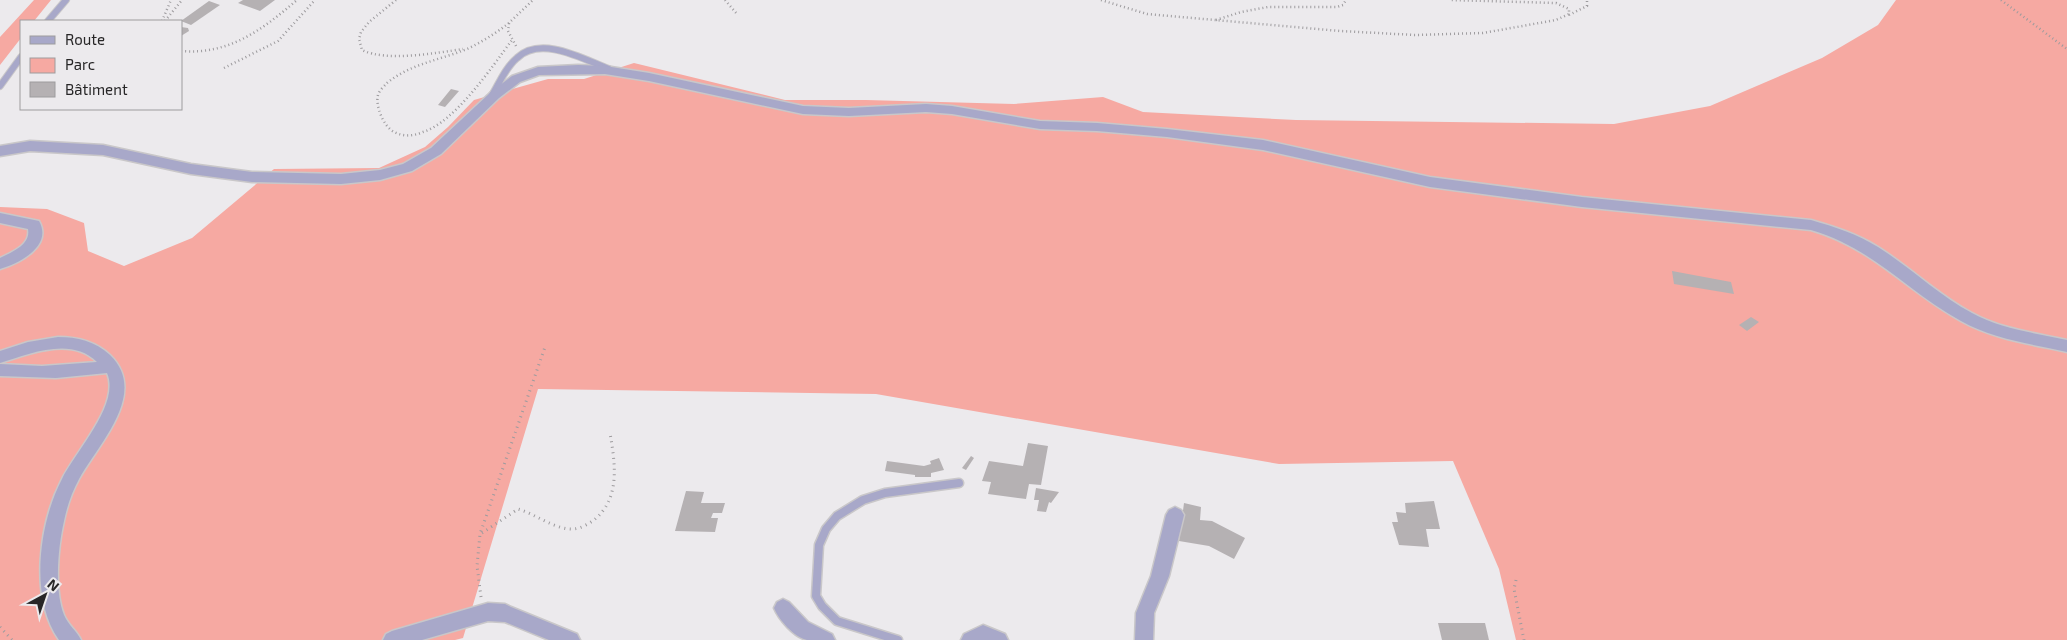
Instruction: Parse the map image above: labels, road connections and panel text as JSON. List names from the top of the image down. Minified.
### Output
{"legend":["Route","Parc","Bâtiment"],"north":"top right"}
